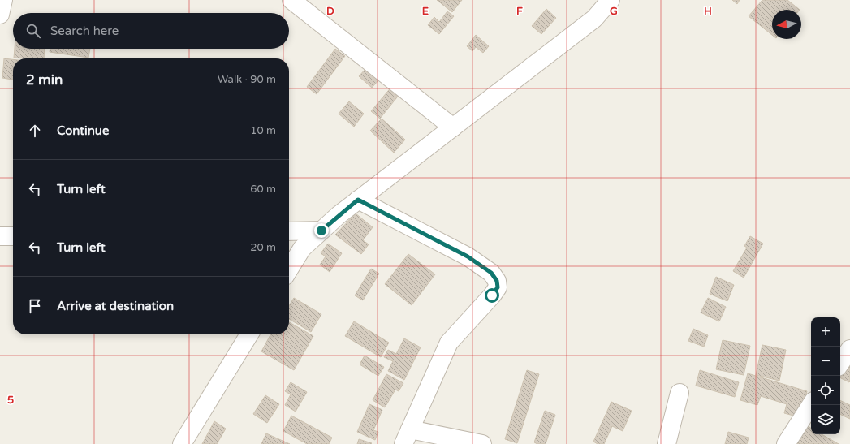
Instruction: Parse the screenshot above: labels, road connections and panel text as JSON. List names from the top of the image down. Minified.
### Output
{"north":"left","page":{"search":"Search here","heading":["2 min","Walk · 90 m"],"list":[["Continue","10 m"],["Turn left","60 m"],["Turn left","20 m"],"Arrive at destination"],"map_buttons":["+","−"]},"grid":{"columns":["D","E","F","G","H"],"rows":["5"]}}
